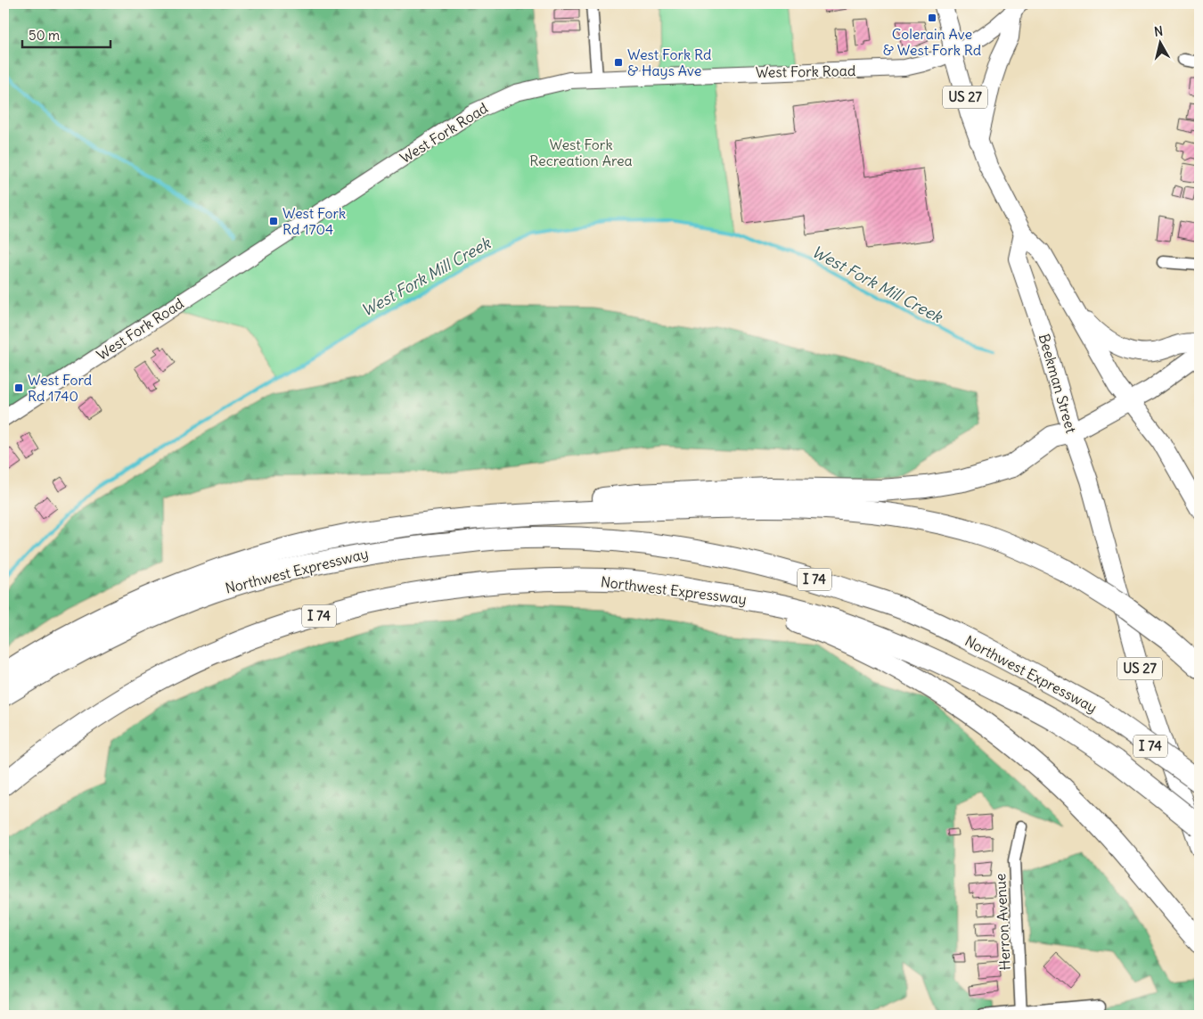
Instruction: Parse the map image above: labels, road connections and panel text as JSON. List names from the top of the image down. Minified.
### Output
{"streets":{"highway":["US 27","Northwest Expressway","I 74"],"main road":["Beekman Street"],"street":["West Fork Road","Herron Avenue"]},"crossings":[["West Fork Road","US 27"],["US 27","Beekman Street"]],"water":["West Fork Mill Creek"],"parks":["West Fork Recreation Area"],"places":{"transit":["Colerain Ave & West Fork Rd","West Fork Rd & Hays Ave","West Fork Rd 1704","West Ford Rd 1740"]},"scale_bar":"50 m","north":"top"}
